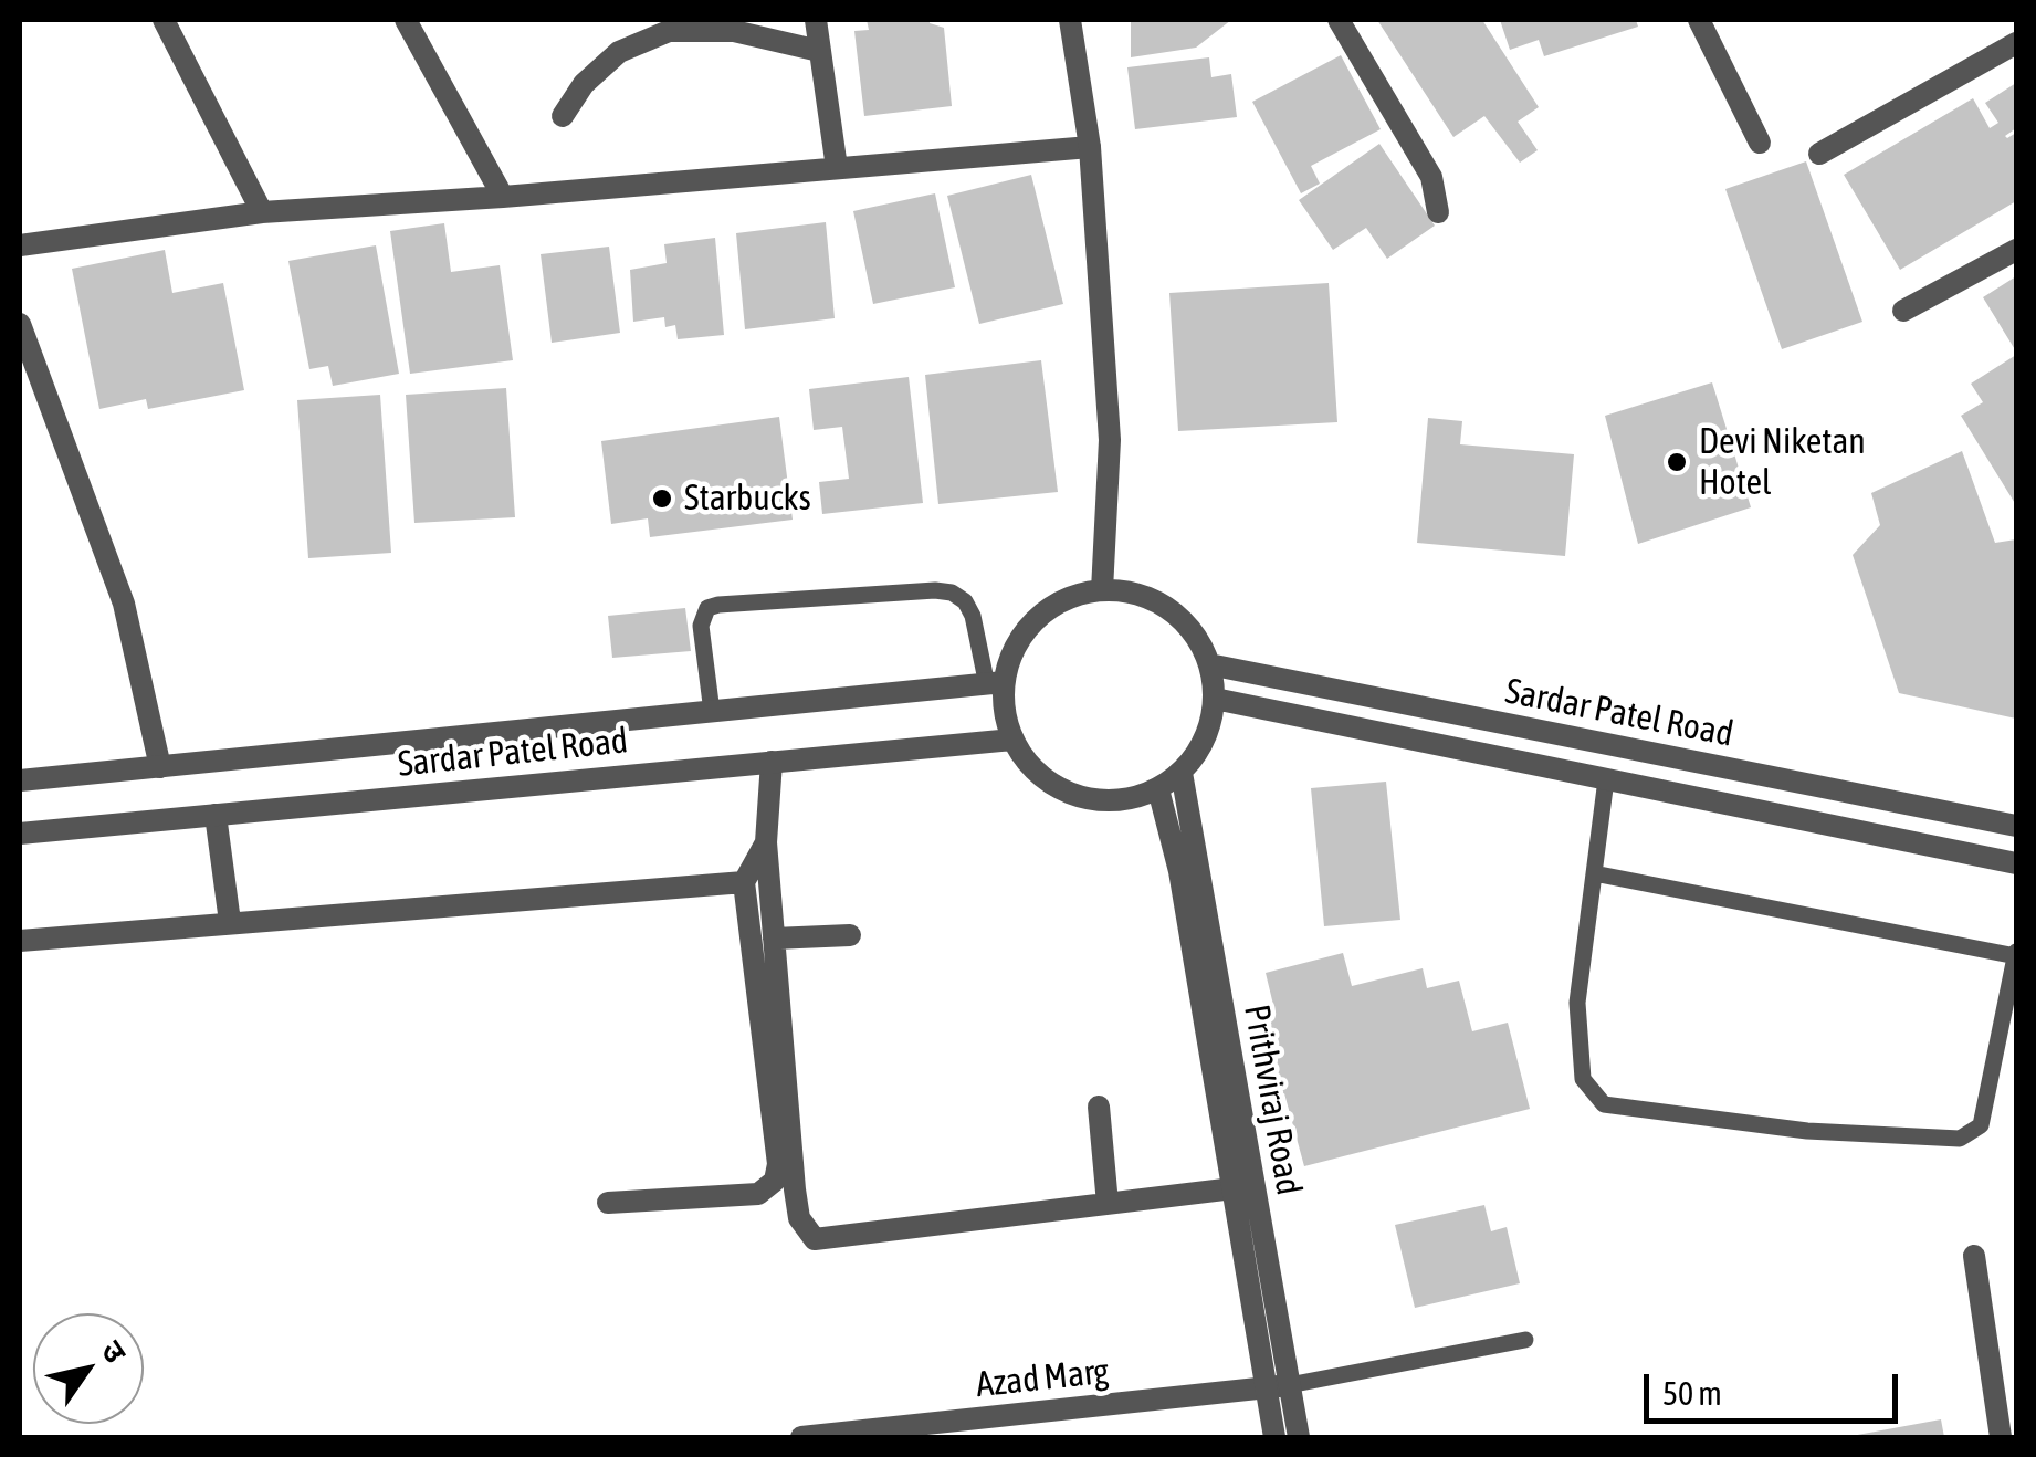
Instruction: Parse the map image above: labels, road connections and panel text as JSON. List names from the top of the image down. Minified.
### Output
{"streets":{"street":["Sardar Patel Road","Prithviraj Road","Azad Marg"]},"crossings":[["Sardar Patel Road","Prithviraj Road"],["Prithviraj Road","Azad Marg"]],"places":["Devi Niketan Hotel","Starbucks"],"scale_bar":"50 m","north":"top right"}
